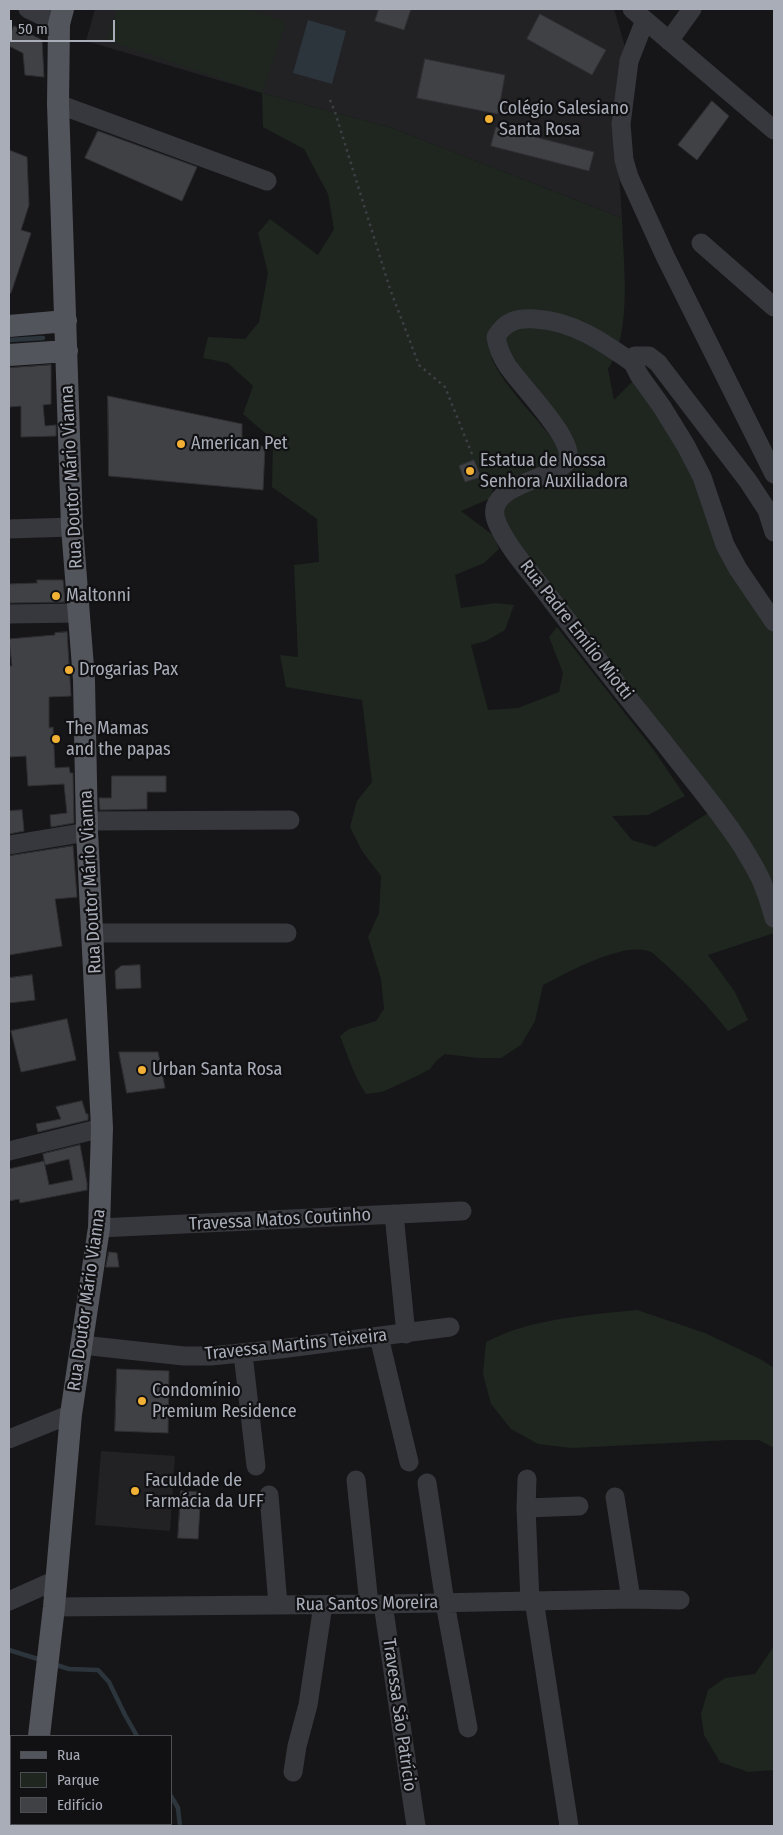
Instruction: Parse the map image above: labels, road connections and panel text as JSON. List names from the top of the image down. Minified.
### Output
{"streets":{"main road":["Rua Doutor Mário Vianna"],"street":["Rua Padre Emílio Miotti","Travessa Matos Coutinho","Travessa Martins Teixeira","Rua Santos Moreira","Travessa São Patrício"]},"crossings":[["Rua Doutor Mário Vianna","Travessa Matos Coutinho"],["Rua Doutor Mário Vianna","Travessa Martins Teixeira"],["Rua Doutor Mário Vianna","Rua Santos Moreira"],["Rua Santos Moreira","Travessa São Patrício"]],"places":["Colégio Salesiano Santa Rosa","American Pet","Estatua de Nossa Senhora Auxiliadora","Maltonni","Drogarias Pax","The Mamas and the papas","Urban Santa Rosa","Condomínio Premium Residence","Faculdade de Farmácia da UFF"],"legend":["Rua","Parque","Edifício"],"scale_bar":"50 m"}
